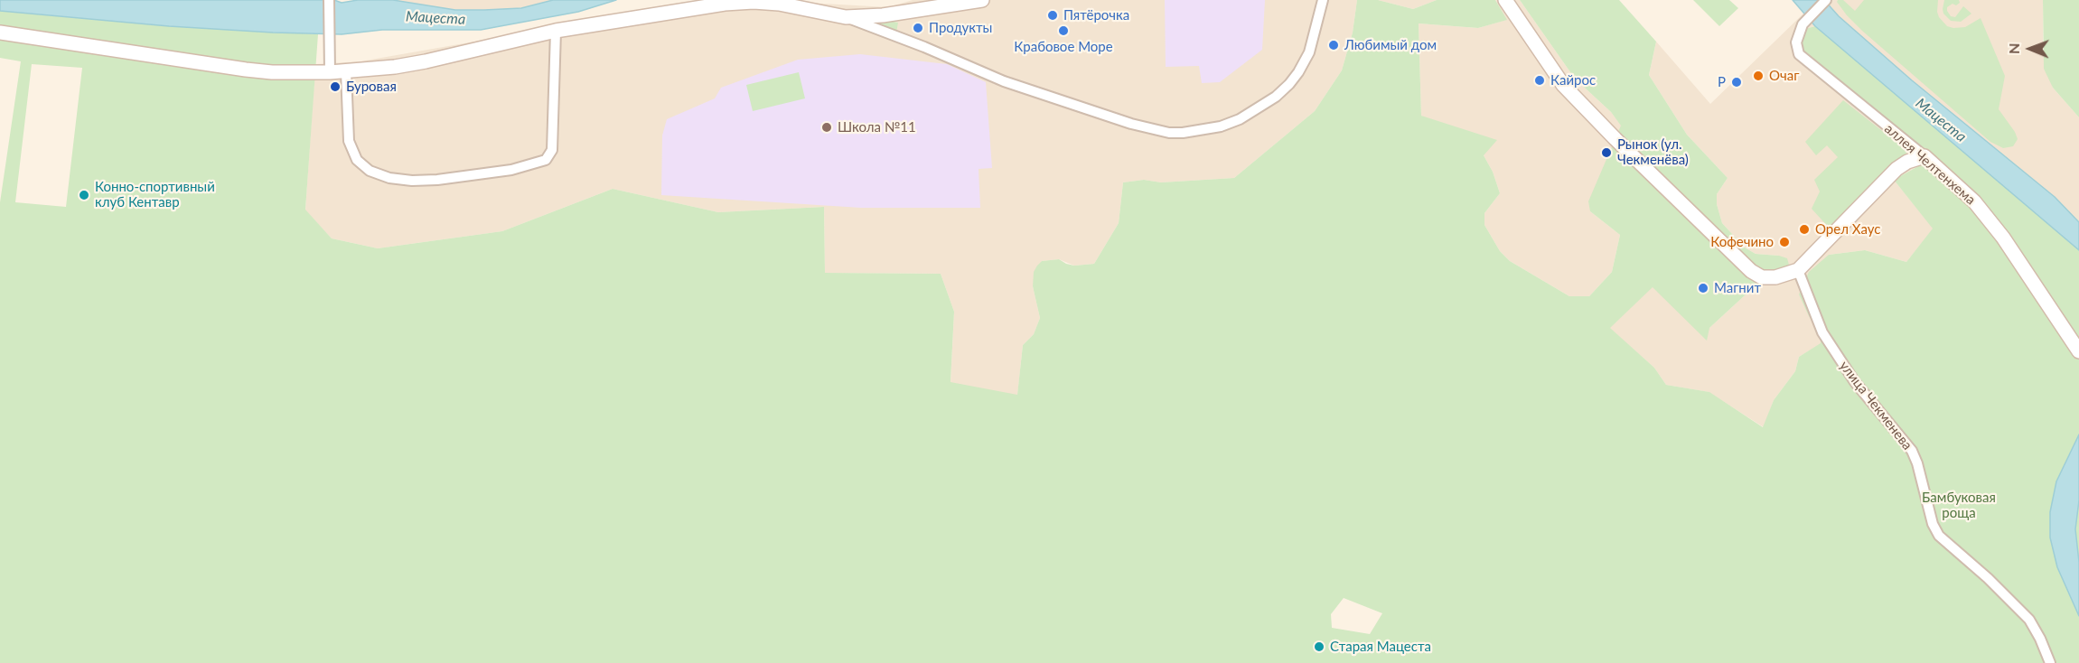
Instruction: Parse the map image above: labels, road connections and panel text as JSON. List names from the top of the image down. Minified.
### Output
{"streets":{"main road":["аллея Челтенхема"],"street":["улица Чекменева"]},"water":["Мацеста"],"parks":["Бамбуковая роща"],"places":["Пятёрочка","Продукты","Крабовое Море","Любимый дом","Очаг","Кайрос","Р","Буровая","Школа №11","Рынок (ул. Чекменёва)","Конно-спортивный клуб Кентавр","Орел Хаус","Кофечино","Магнит","Старая Мацеста"],"north":"left"}
